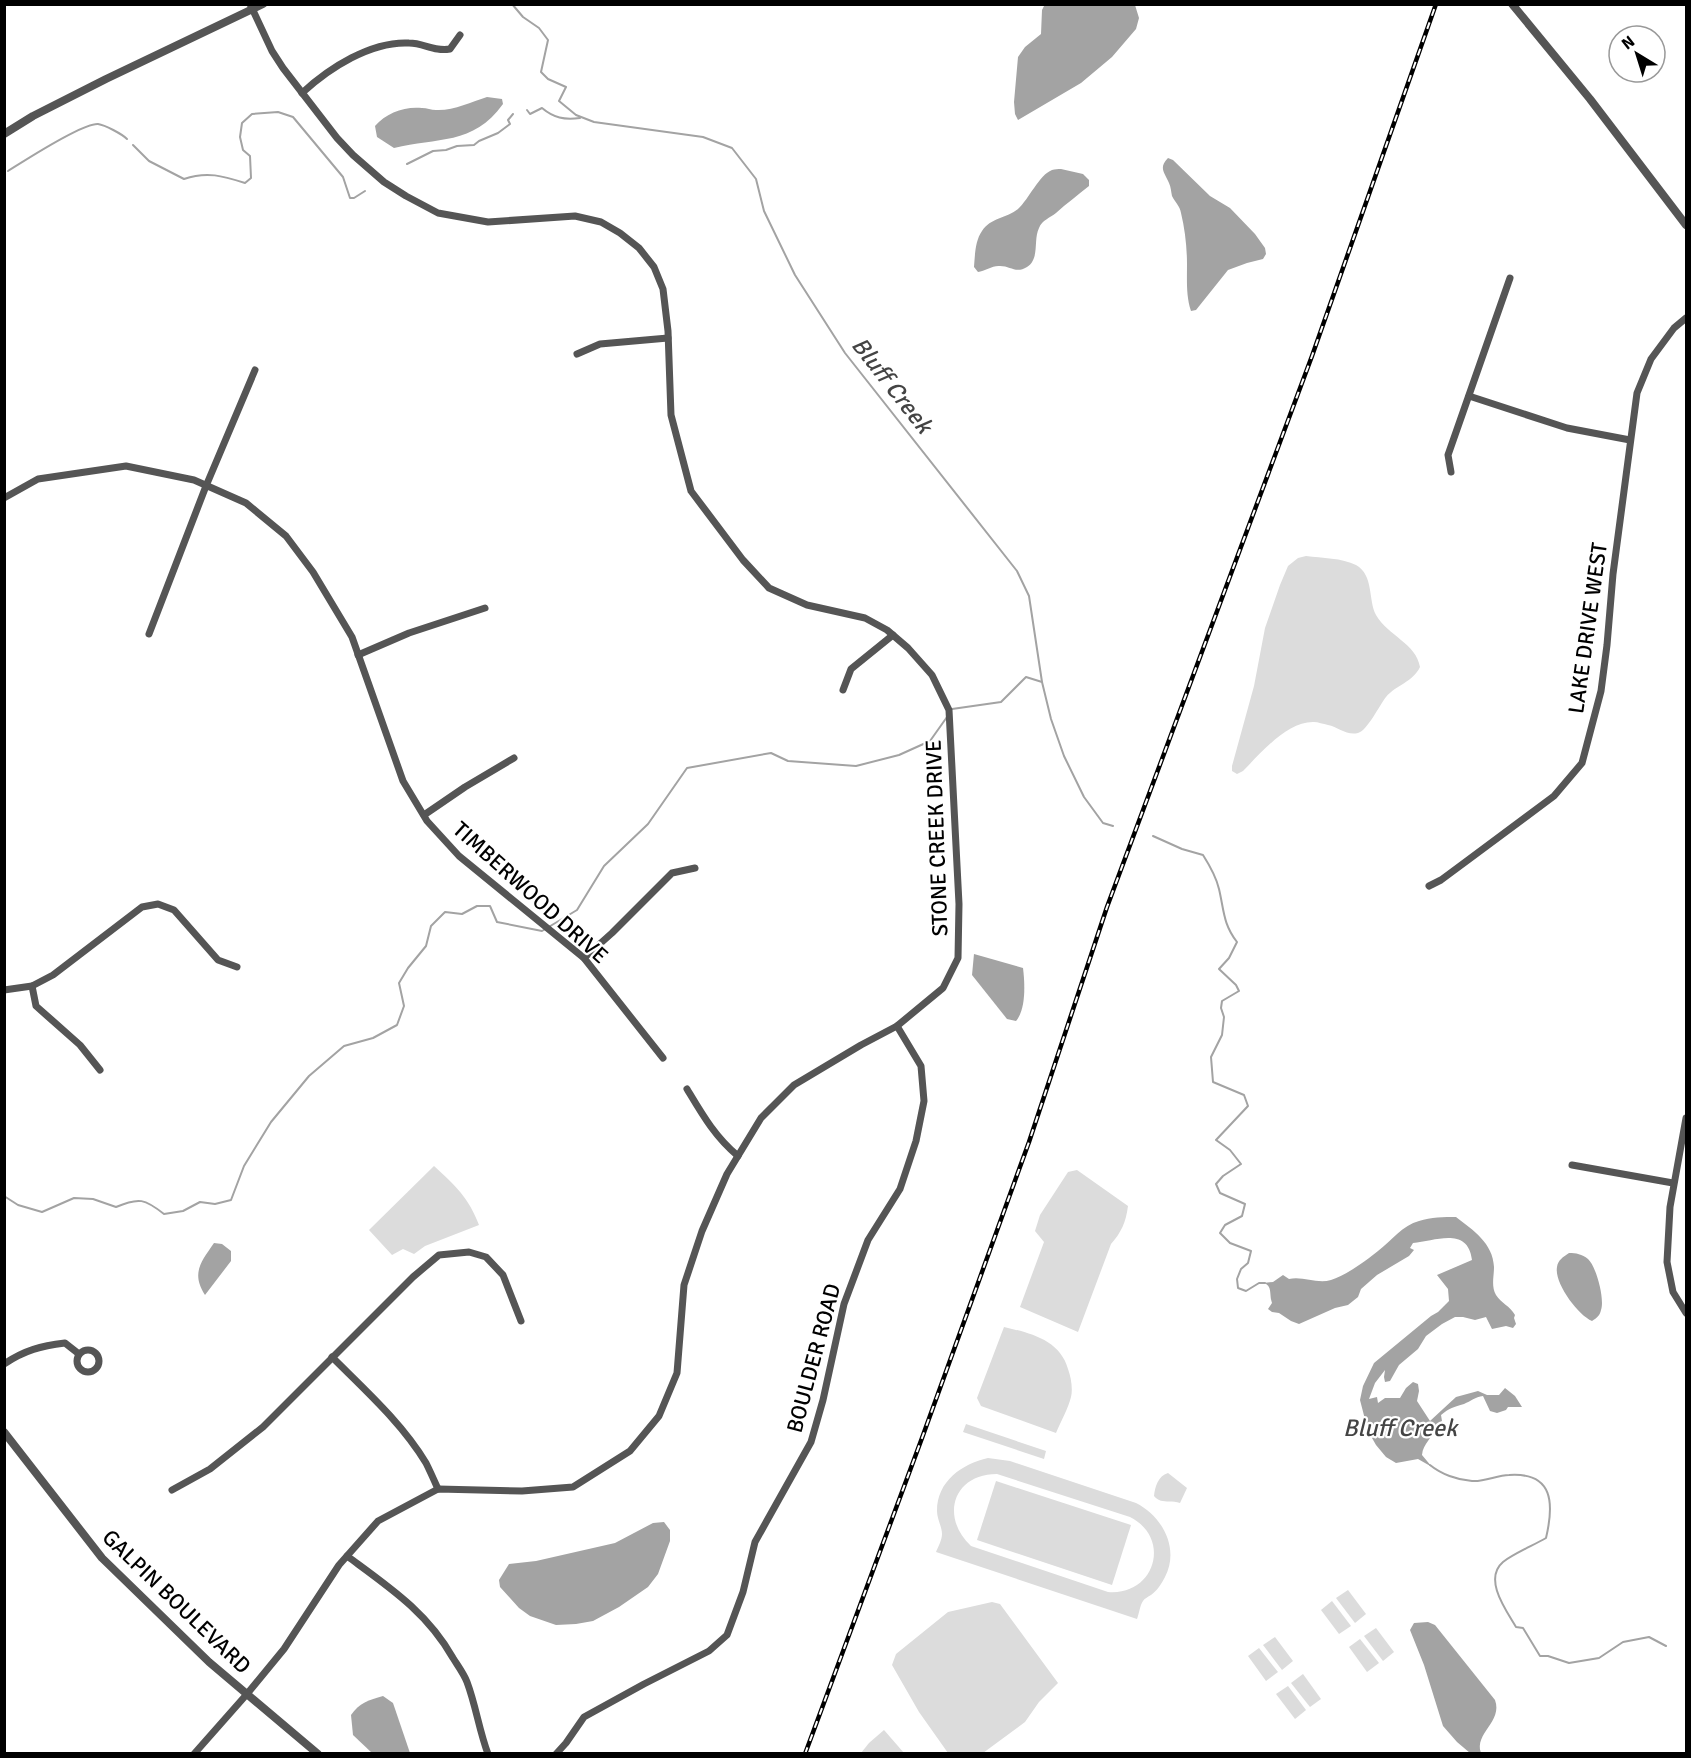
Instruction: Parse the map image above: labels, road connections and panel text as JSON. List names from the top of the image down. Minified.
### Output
{"streets":{"street":["LAKE DRIVE WEST","STONE CREEK DRIVE","TIMBERWOOD DRIVE","BOULDER ROAD","GALPIN BOULEVARD"]},"crossings":[["STONE CREEK DRIVE","BOULDER ROAD"],["STONE CREEK DRIVE","GALPIN BOULEVARD"]],"water":["Bluff Creek"],"north":"top left"}
